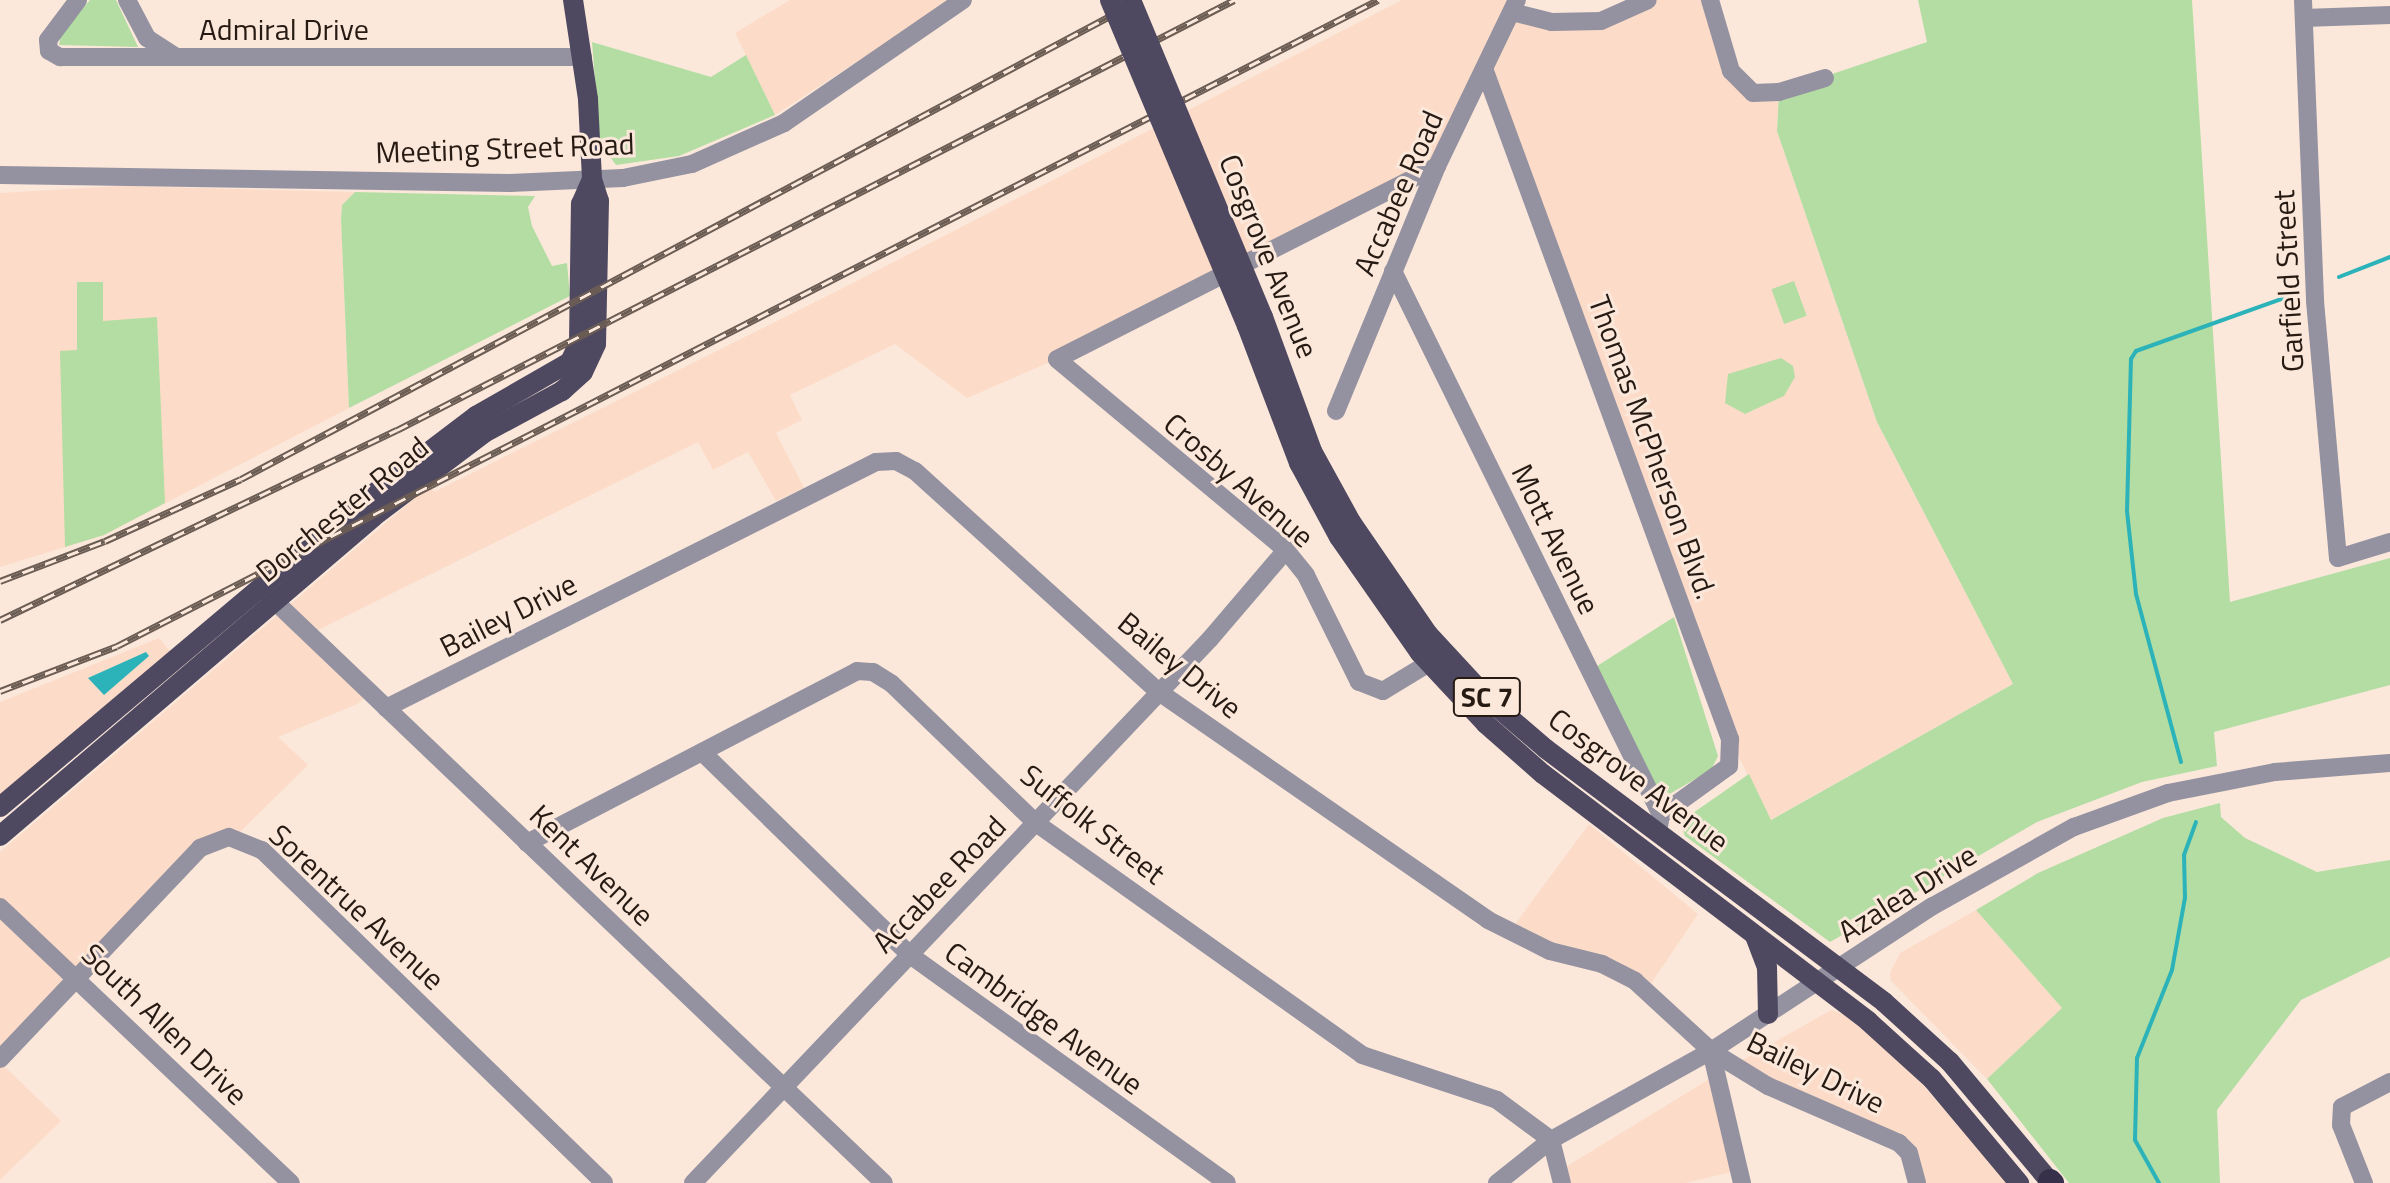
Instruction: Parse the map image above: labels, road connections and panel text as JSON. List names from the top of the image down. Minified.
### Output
{"streets":{"main road":["Cosgrove Avenue","Dorchester Road","SC 7"],"street":["Admiral Drive","Meeting Street Road","Accabee Road","Garfield Street","Thomas McPherson Blvd.","Crosby Avenue","Mott Avenue","Bailey Drive","Suffolk Street","Kent Avenue","Azalea Drive","Sorentrue Avenue","Cambridge Avenue","South Allen Drive"]},"crossings":[["Admiral Drive","Dorchester Road"],["Meeting Street Road","Dorchester Road"],["Accabee Road","Thomas McPherson Blvd."],["Accabee Road","Crosby Avenue"],["Accabee Road","Mott Avenue"],["Accabee Road","Bailey Drive"],["Accabee Road","Suffolk Street"],["Accabee Road","Kent Avenue"],["Accabee Road","Cambridge Avenue"],["Cosgrove Avenue","Thomas McPherson Blvd."],["Cosgrove Avenue","Crosby Avenue"],["Cosgrove Avenue","Mott Avenue"],["Cosgrove Avenue","Azalea Drive"],["Thomas McPherson Blvd.","Mott Avenue"],["Dorchester Road","Kent Avenue"],["Bailey Drive","Kent Avenue"],["Bailey Drive","Azalea Drive"],["Suffolk Street","Kent Avenue"],["Suffolk Street","Azalea Drive"],["Suffolk Street","Cambridge Avenue"],["Sorentrue Avenue","South Allen Drive"]]}
